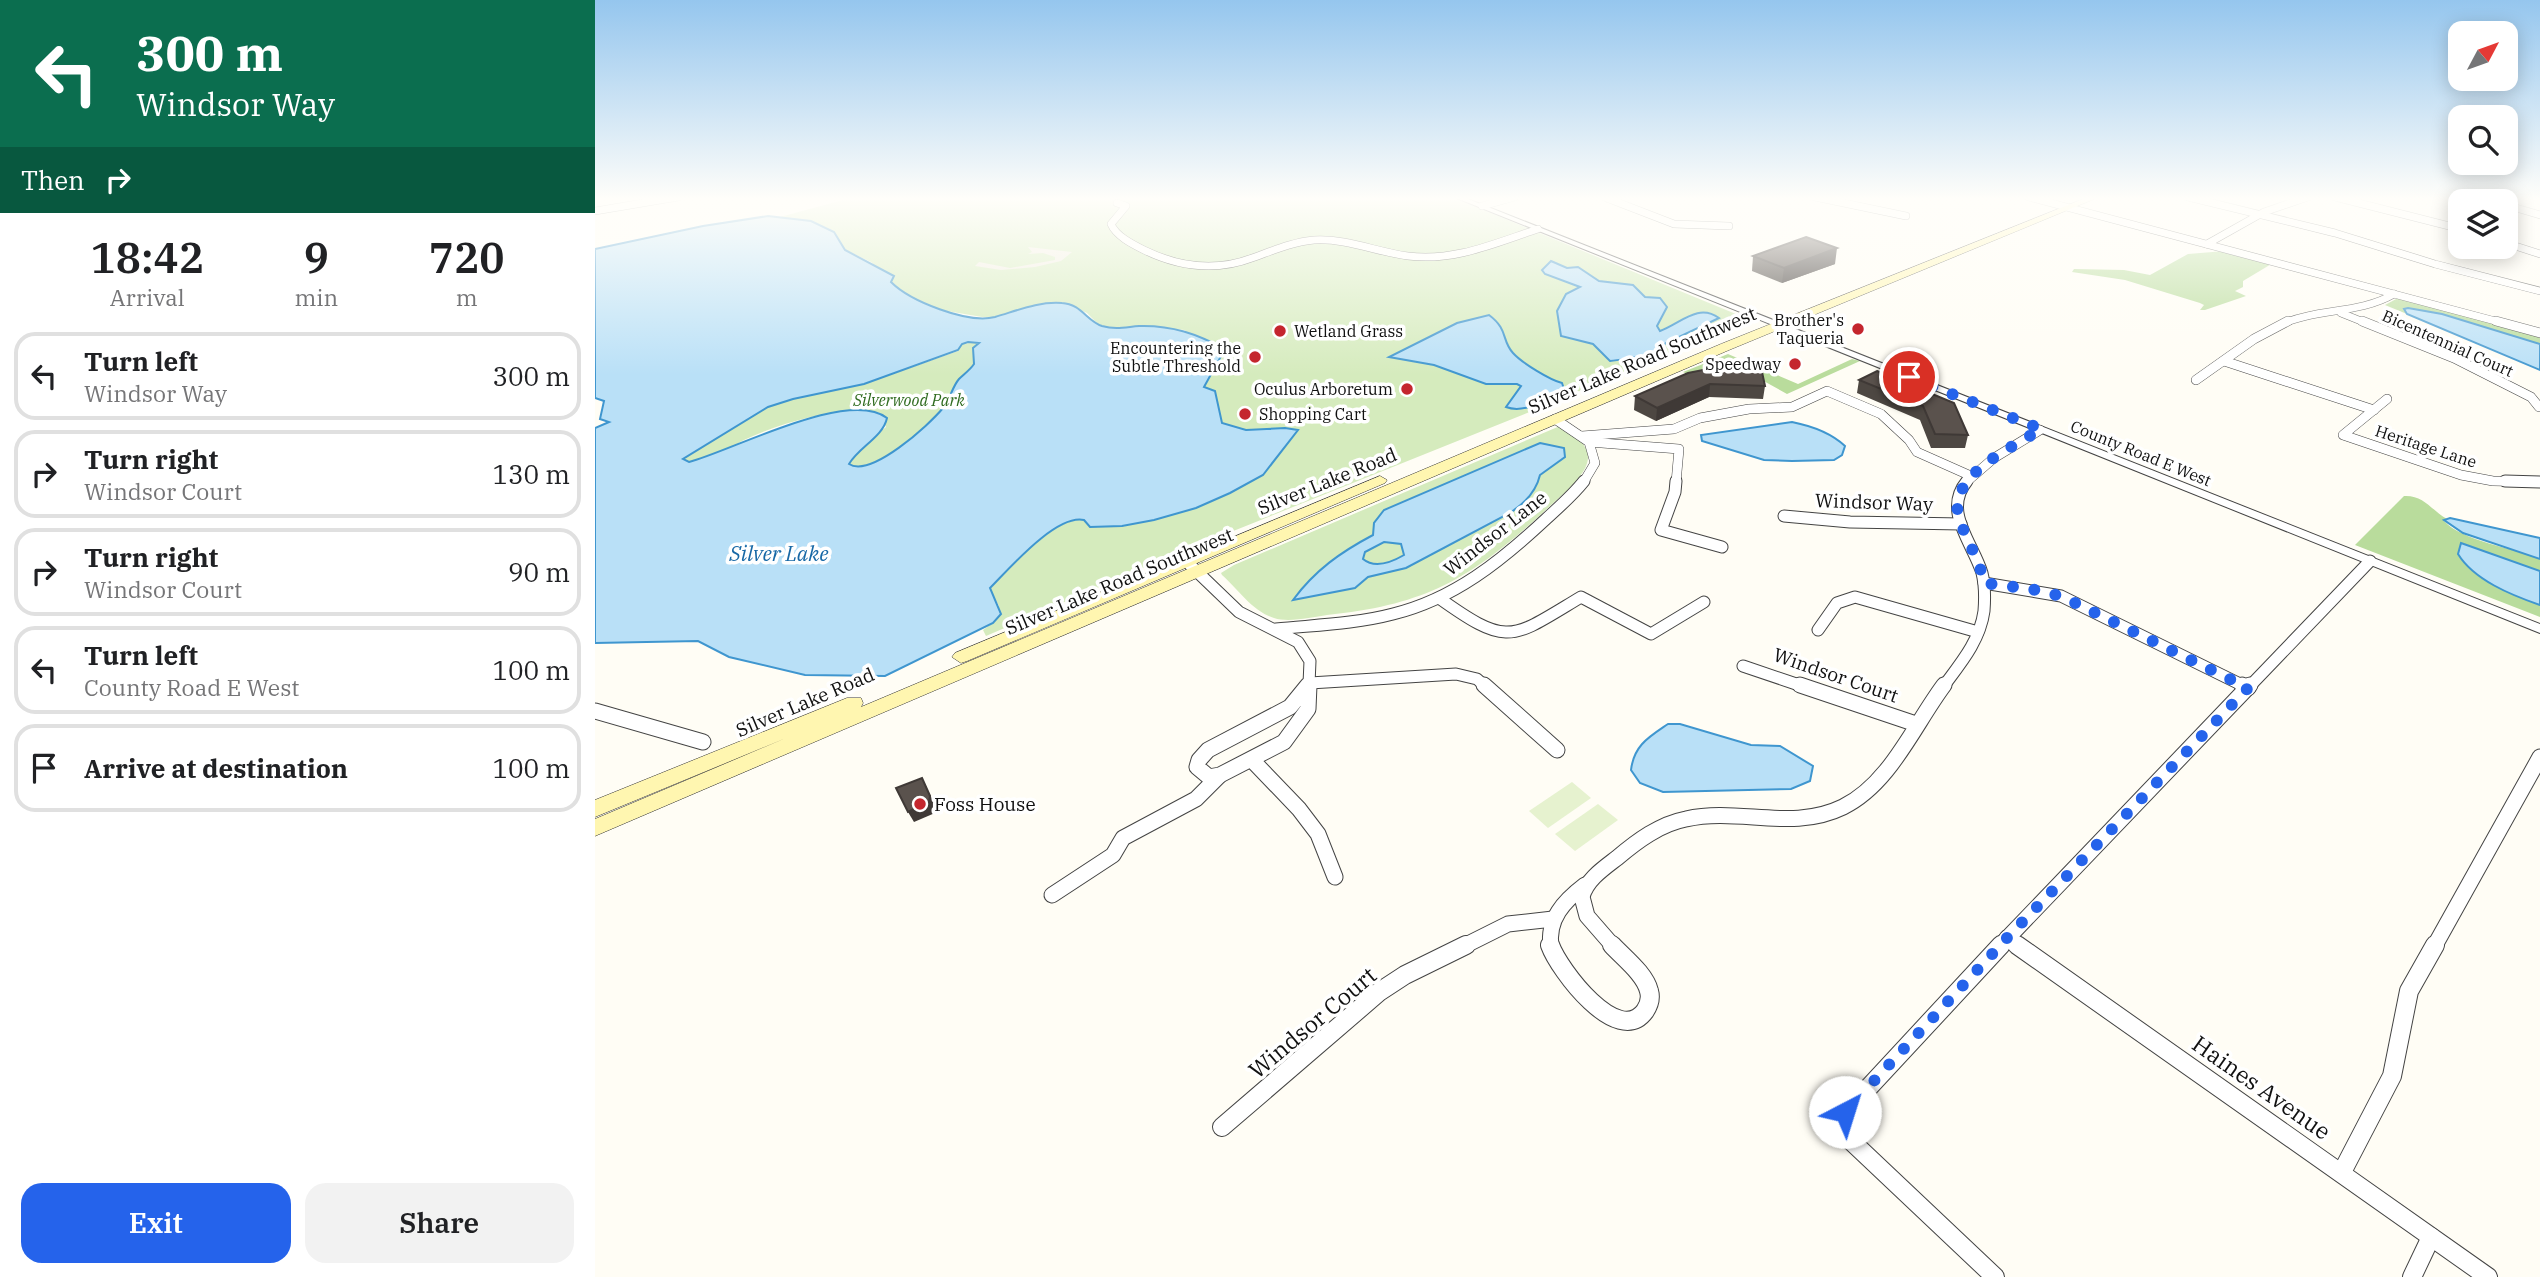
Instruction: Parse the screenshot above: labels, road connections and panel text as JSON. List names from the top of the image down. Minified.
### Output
{"streets":{"main road":["Silver Lake Road Southwest","Silver Lake Road"],"street":["Bicentennial Court","Heritage Lane","County Road E West","Windsor Way","Windsor Lane","Windsor Court","Haines Avenue"]},"crossings":[["Silver Lake Road Southwest","County Road E West"],["Silver Lake Road Southwest","Silver Lake Road"],["County Road E West","Silver Lake Road"],["Windsor Way","Windsor Court"]],"water":["Silver Lake"],"parks":["Silverwood Park"],"places":["Brother's Taqueria","Wetland Grass","Encountering the Subtle Threshold","Speedway","Oculus Arboretum","Shopping Cart","Foss House"],"north":"top right","page":{"turn":["300 m","Windsor Way"],"then":"Then","eta":["18:42","Arrival","9","min","720","m"],"list":[{"name":"Turn left","note":"Windsor Way","value":"300 m"},{"name":"Turn right","note":"Windsor Court","value":"130 m"},{"name":"Turn right","note":"Windsor Court","value":"90 m"},{"name":"Turn left","note":"County Road E West","value":"100 m"},{"name":"Arrive at destination","value":"100 m"}],"buttons":["Exit","Share"]}}
